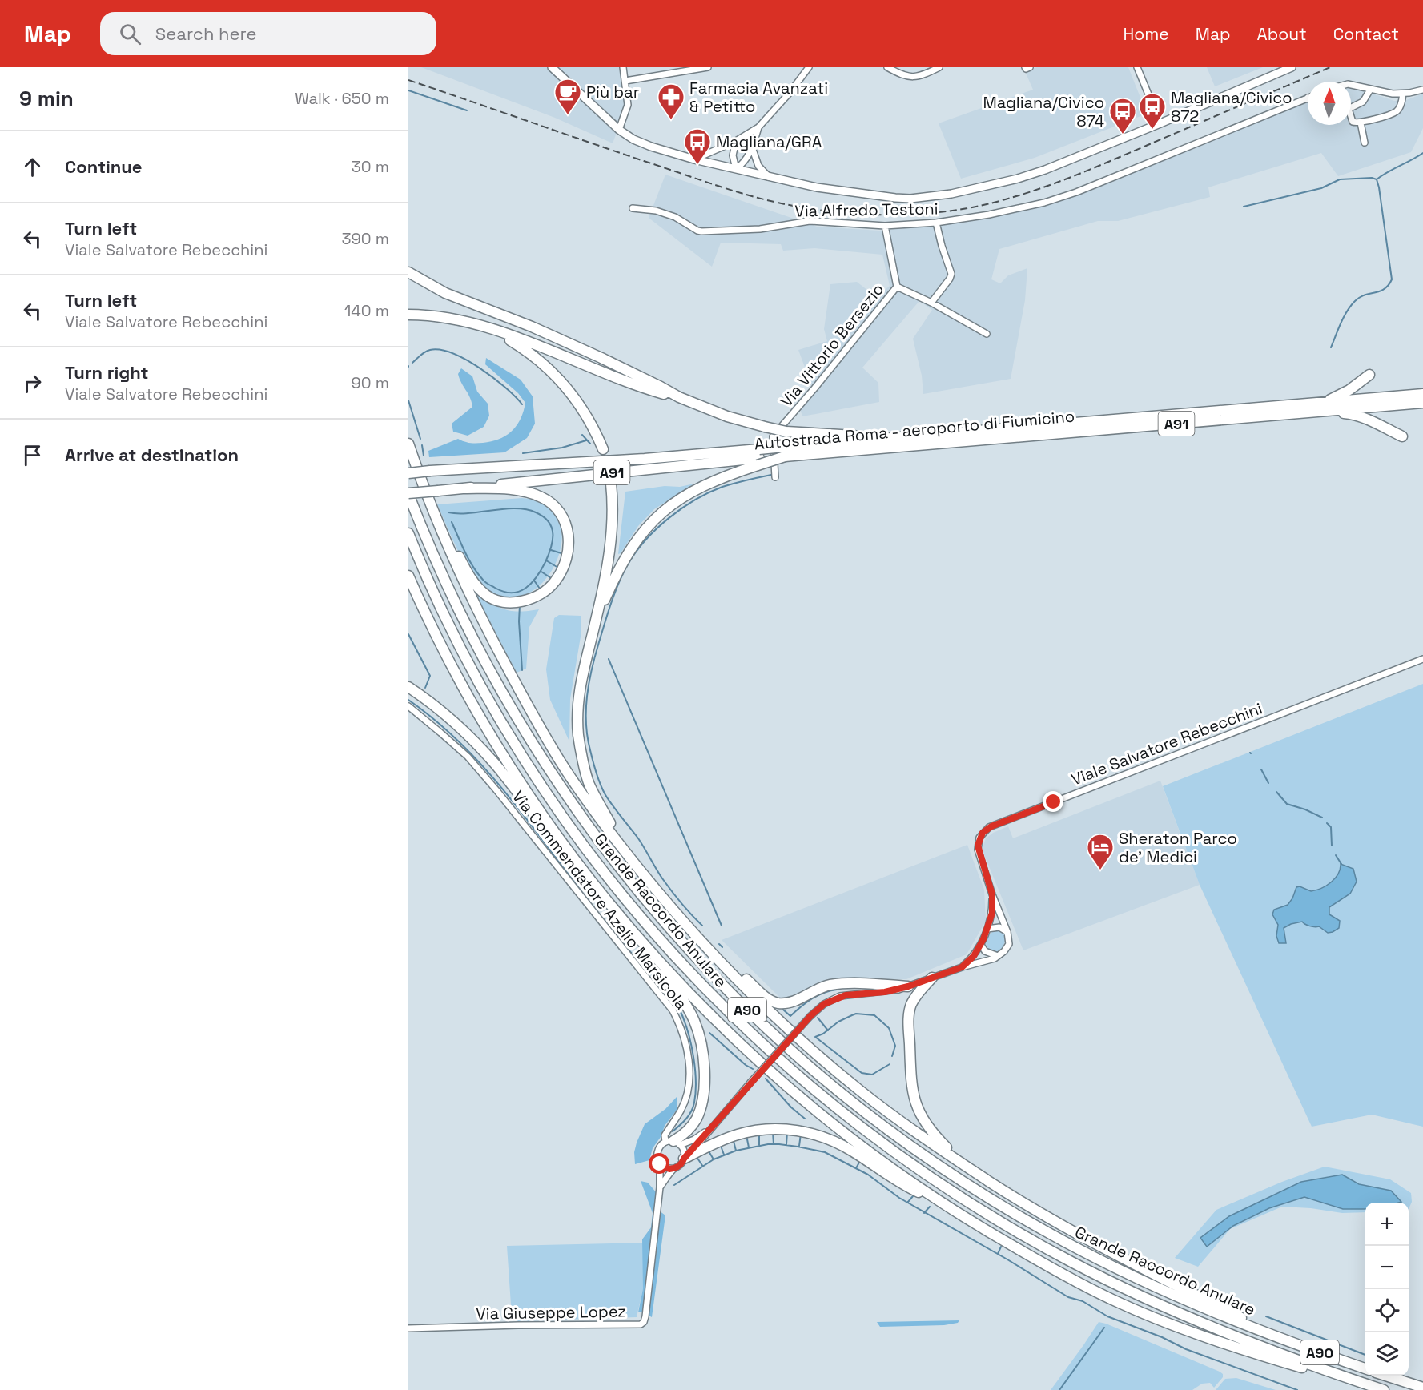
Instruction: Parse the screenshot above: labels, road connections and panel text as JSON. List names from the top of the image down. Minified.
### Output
{"streets":{"highway":["A91","Autostrada Roma - aeroporto di Fiumicino","Grande Raccordo Anulare","A90"],"street":["Via Alfredo Testoni","Via Vittorio Bersezio","Viale Salvatore Rebecchini","Via Commendatore Azelio Marsicola","Via Giuseppe Lopez"]},"crossings":[["Via Alfredo Testoni","Via Vittorio Bersezio"],["Autostrada Roma - aeroporto di Fiumicino","Grande Raccordo Anulare"],["Viale Salvatore Rebecchini","Via Commendatore Azelio Marsicola"],["Viale Salvatore Rebecchini","Via Giuseppe Lopez"],["Via Commendatore Azelio Marsicola","Via Giuseppe Lopez"]],"places":{"cafe":["Più bar"],"pharmacy":["Farmacia Avanzati & Petitto"],"bus stop":["Magliana/Civico 872","Magliana/Civico 874","Magliana/GRA"],"hotel":["Sheraton Parco de' Medici"]},"north":"top","page":{"header":"Map","search":"Search here","nav":["Home","Map","About","Contact"],"heading":["9 min","Walk · 650 m"],"list":[["Continue","30 m"],["Turn left","Viale Salvatore Rebecchini","390 m"],["Turn left","Viale Salvatore Rebecchini","140 m"],["Turn right","Viale Salvatore Rebecchini","90 m"],"Arrive at destination"],"map_buttons":["+","−"]}}
